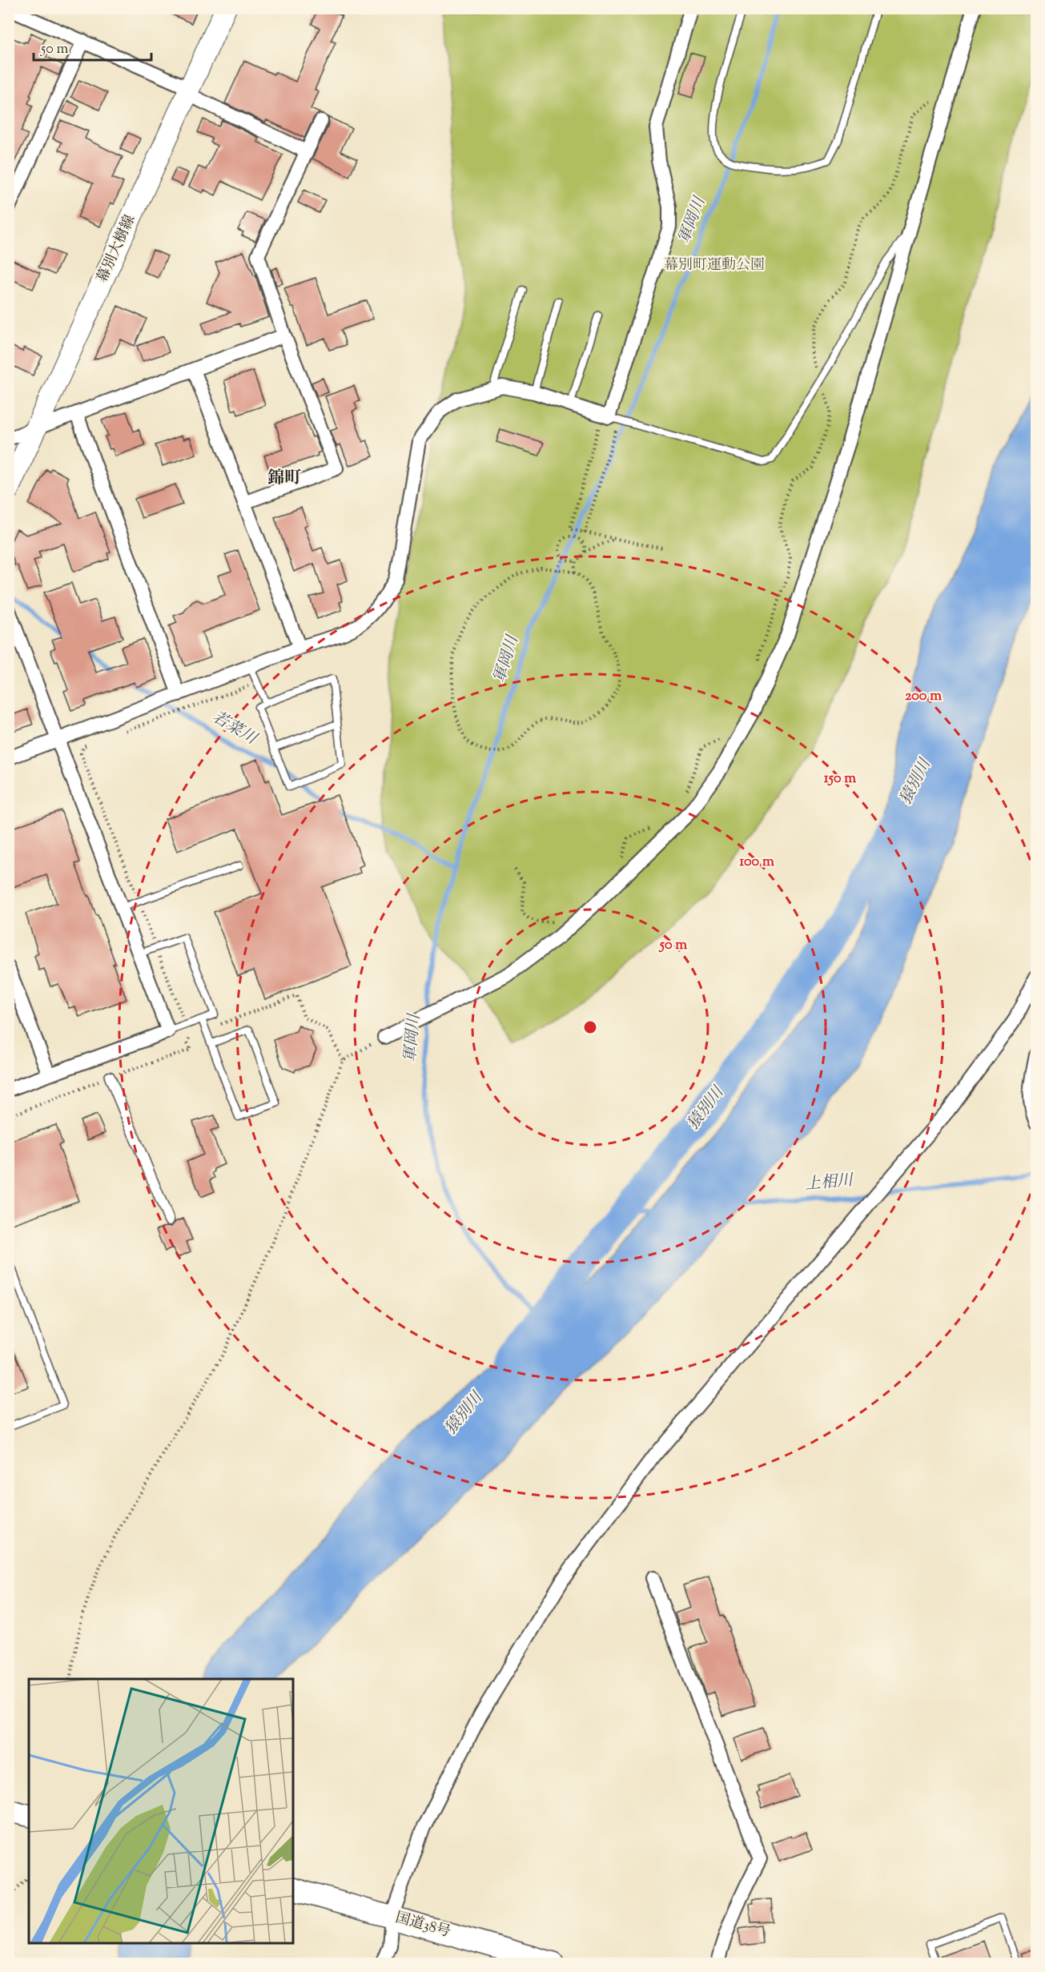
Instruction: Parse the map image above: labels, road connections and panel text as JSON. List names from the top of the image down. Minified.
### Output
{"streets":{"highway":["国道38号"],"main road":["幕別大樹線"]},"districts":["錦町"],"water":["軍岡川","若菜川","猿別川","上相川"],"parks":["幕別町運動公園"],"scale_bar":"50 m","rings":["200 m","150 m","100 m","50 m"]}
